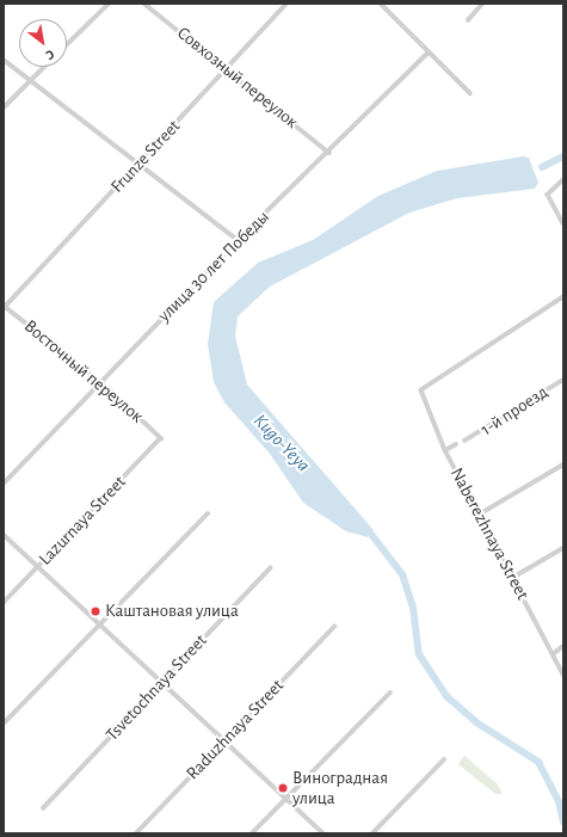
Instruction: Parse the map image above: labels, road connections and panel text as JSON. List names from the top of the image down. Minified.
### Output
{"streets":{"street":["Совхозный переулок","Frunze Street","улица 30 лет Победы","Восточный переулок","1-й проезд","Lazurnaya Street","Naberezhnaya Street","Tsvetochnaya Street","Raduzhnaya Street"]},"crossings":[["Совхозный переулок","Frunze Street"],["Совхозный переулок","улица 30 лет Победы"],["Frunze Street","Восточный переулок"],["улица 30 лет Победы","Восточный переулок"],["Восточный переулок","Lazurnaya Street"]],"water":["Kugo-Yeya"],"places":["Каштановая улица","Виноградная улица"],"north":"bottom right"}
